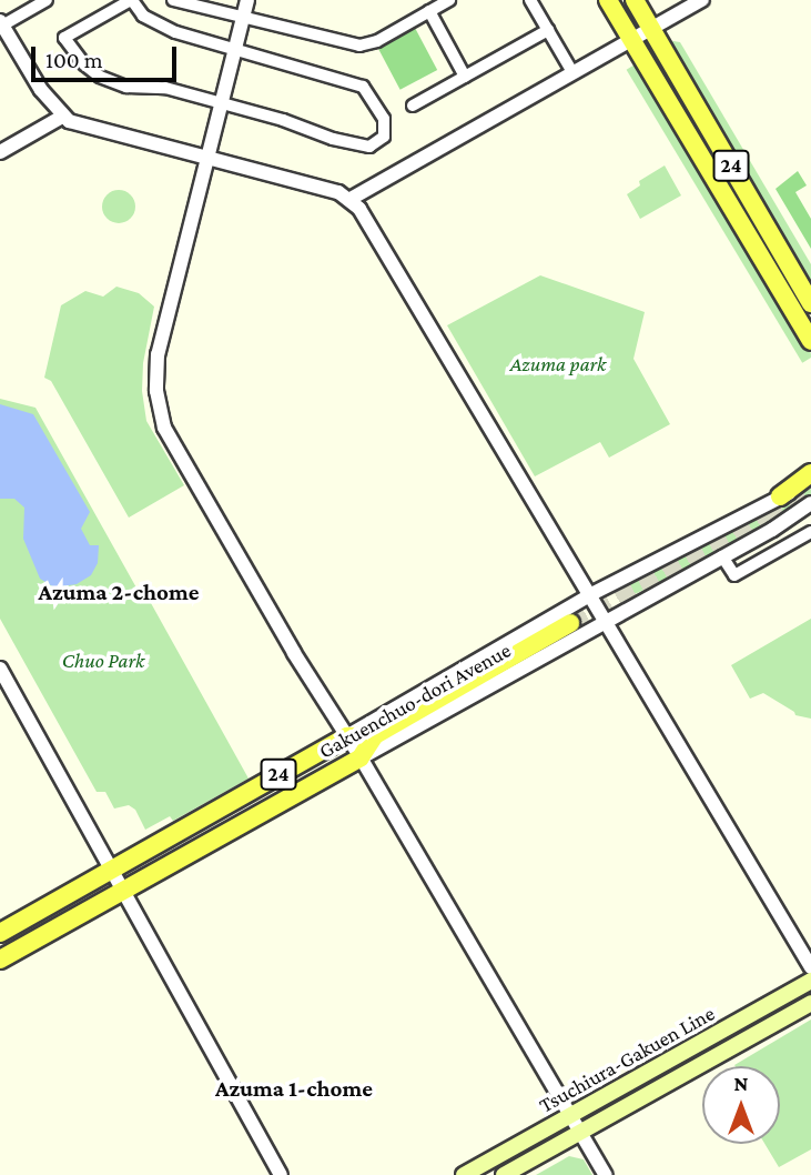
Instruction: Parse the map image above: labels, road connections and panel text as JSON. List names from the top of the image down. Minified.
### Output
{"streets":{"main road":["24","Gakuenchuo-dori Avenue","Tsuchiura-Gakuen Line"]},"crossings":[["24","Gakuenchuo-dori Avenue"]],"districts":["Azuma 2-chome","Azuma 1-chome"],"parks":["Azuma park","Chuo Park"],"scale_bar":"100 m","north":"top"}
